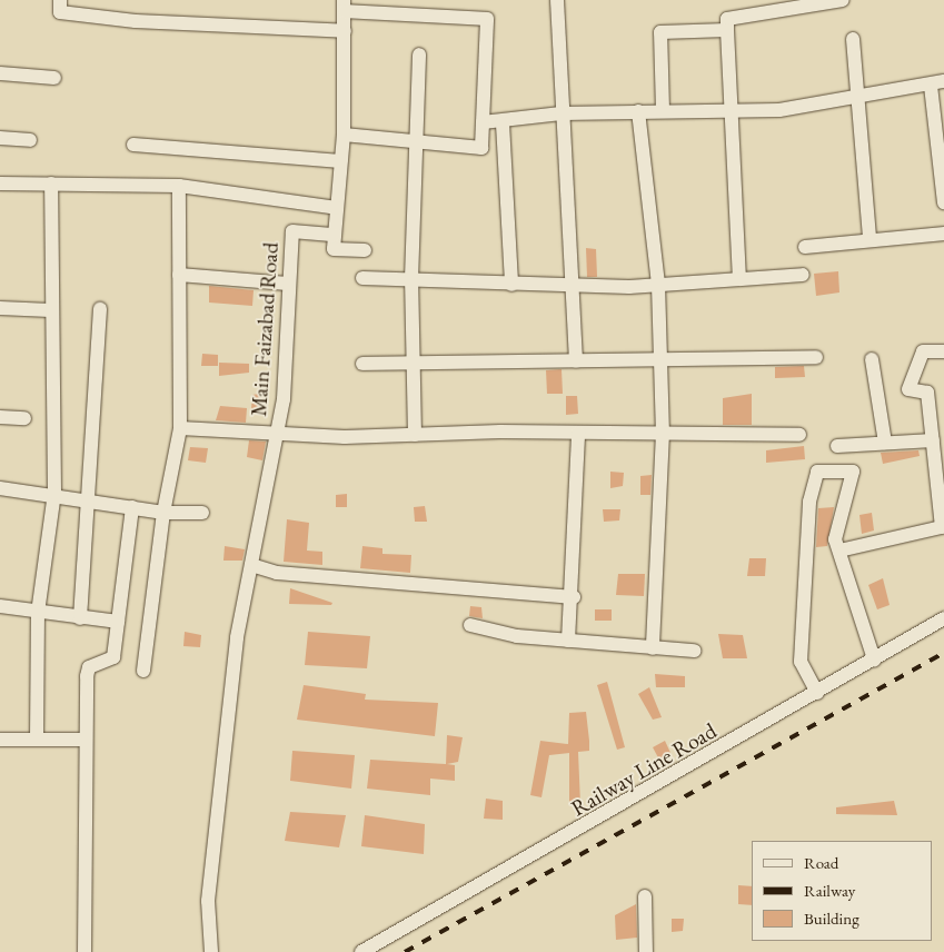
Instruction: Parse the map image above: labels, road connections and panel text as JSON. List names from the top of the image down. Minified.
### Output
{"streets":{"street":["Main Faizabad Road","Railway Line Road"]},"legend":["Road","Railway","Building"]}
